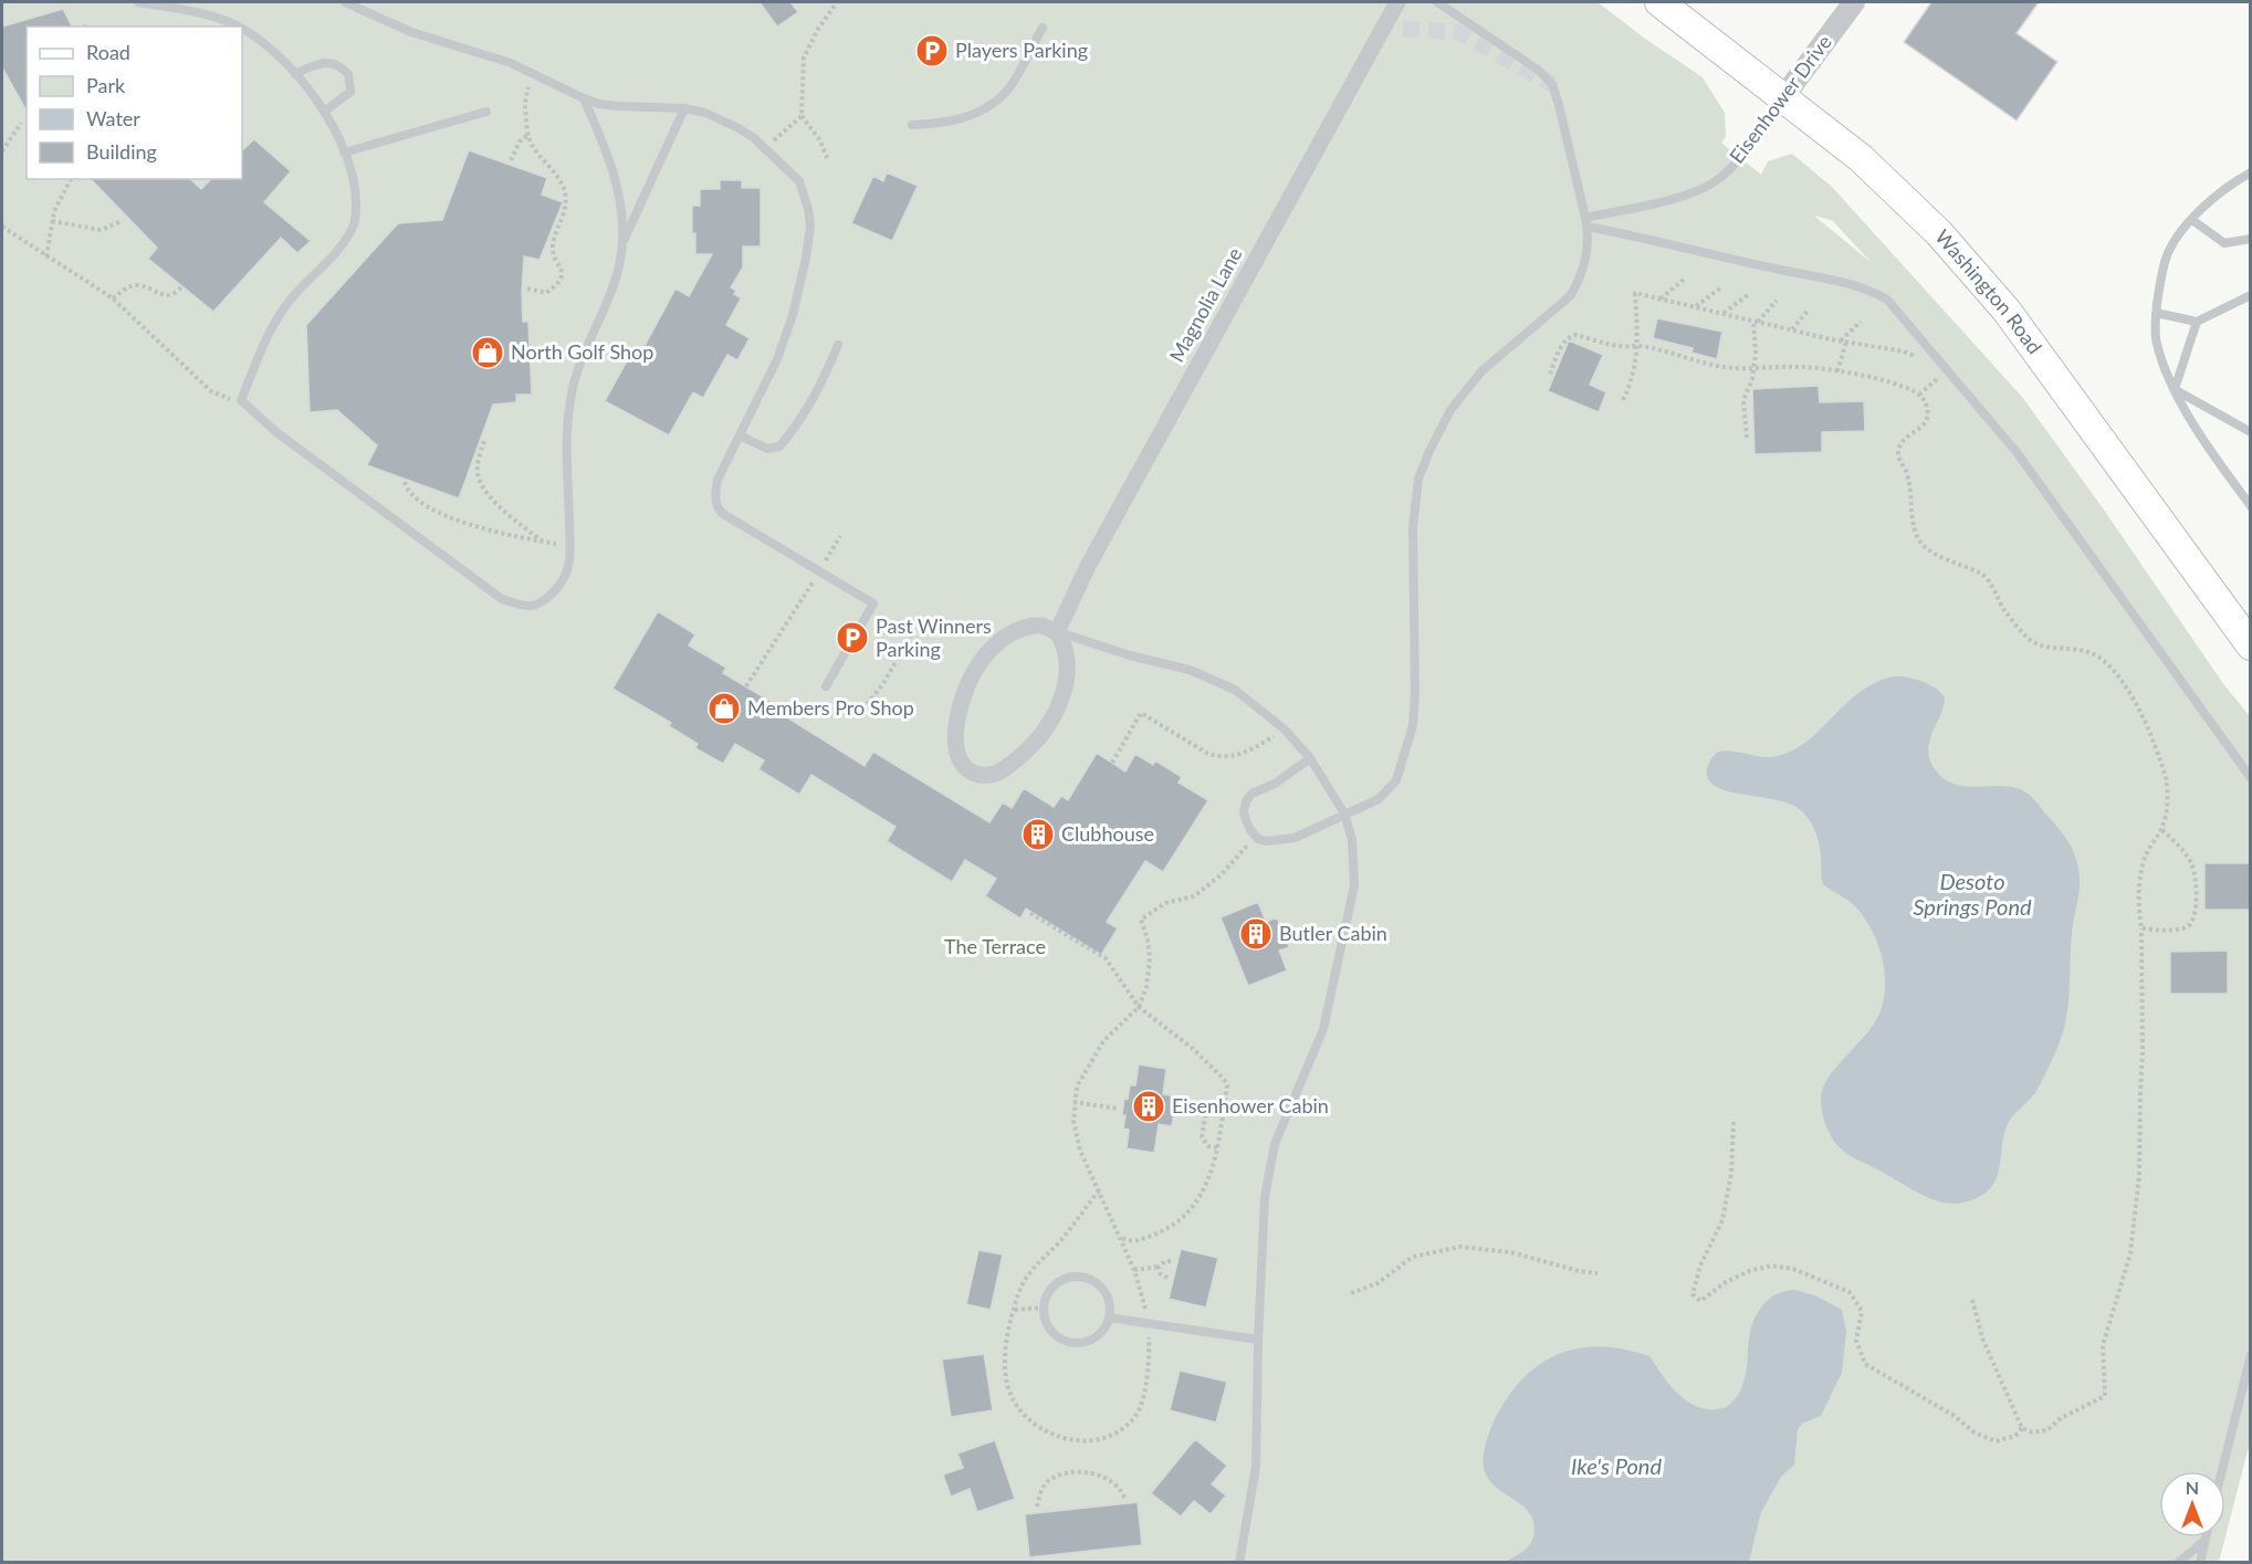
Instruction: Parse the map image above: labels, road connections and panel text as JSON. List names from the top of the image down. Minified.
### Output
{"streets":{"main road":["Washington Road"],"street":["Eisenhower Drive","Magnolia Lane"]},"crossings":[["Eisenhower Drive","Washington Road"]],"water":["Desoto Springs Pond","Ike's Pond"],"parks":["The Terrace"],"places":{"parking":["Players Parking","Past Winners Parking"],"shop":["North Golf Shop","Members Pro Shop"],"building":["Clubhouse","Butler Cabin","Eisenhower Cabin"]},"legend":["Road","Park","Water","Building"],"north":"top"}
